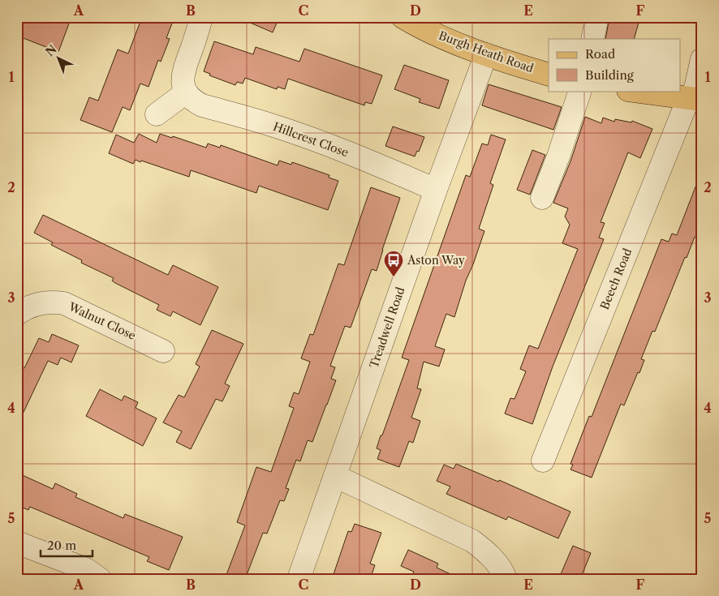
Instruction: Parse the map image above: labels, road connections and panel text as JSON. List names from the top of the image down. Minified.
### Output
{"streets":{"main road":["Burgh Heath Road"],"street":["Hillcrest Close","Beech Road","Walnut Close","Treadwell Road"]},"crossings":[["Burgh Heath Road","Treadwell Road"],["Hillcrest Close","Treadwell Road"]],"places":{"bus stop":["Aston Way"]},"legend":["Road","Building"],"scale_bar":"20 m","north":"top left","grid":{"columns":["A","B","C","D","E","F"],"rows":["1","2","3","4","5"]}}
